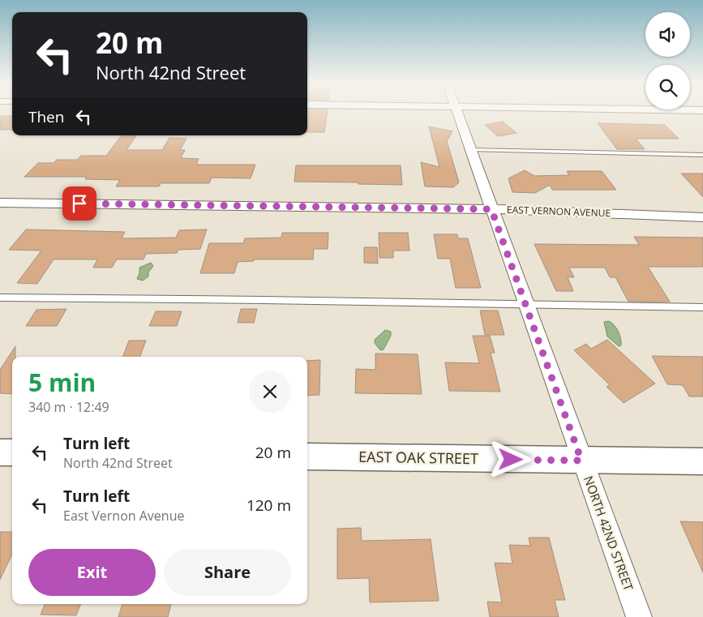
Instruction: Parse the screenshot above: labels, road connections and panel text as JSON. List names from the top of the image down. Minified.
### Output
{"streets":{"street":["EAST VERNON AVENUE","EAST OAK STREET","NORTH 42ND STREET"]},"crossings":[["EAST VERNON AVENUE","NORTH 42ND STREET"],["EAST OAK STREET","NORTH 42ND STREET"]],"page":{"turn":["20 m","North 42nd Street"],"then":"Then","heading":["5 min","340 m · 12:49"],"list":[{"name":"Turn left","note":"North 42nd Street","value":"20 m"},{"name":"Turn left","note":"East Vernon Avenue","value":"120 m"}],"buttons":["Exit","Share"]}}
